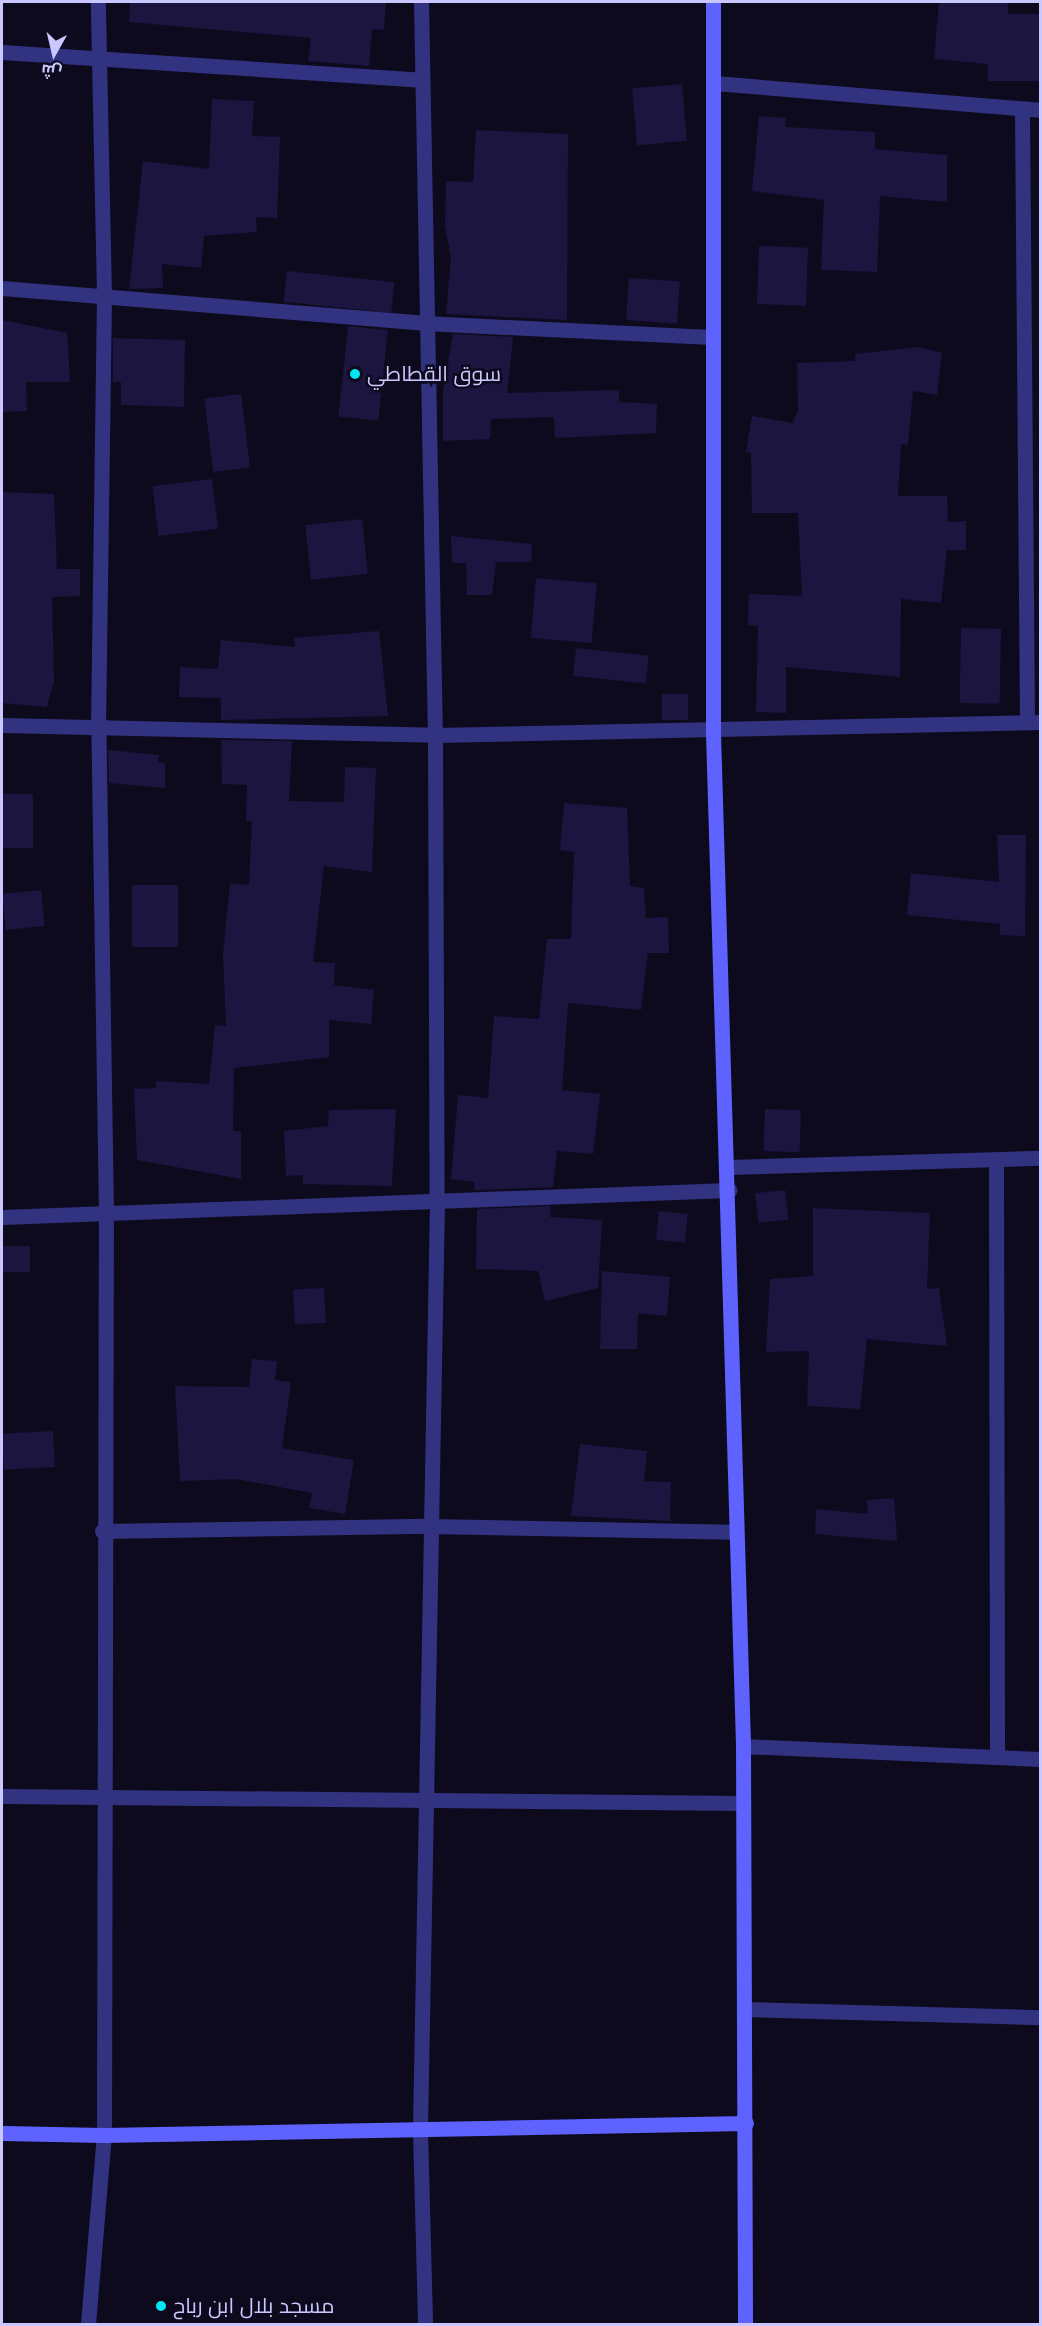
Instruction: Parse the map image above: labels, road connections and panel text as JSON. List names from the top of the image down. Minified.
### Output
{"places":["سوق القطاطي","مسجد بلال ابن رباح"],"north":"bottom"}
